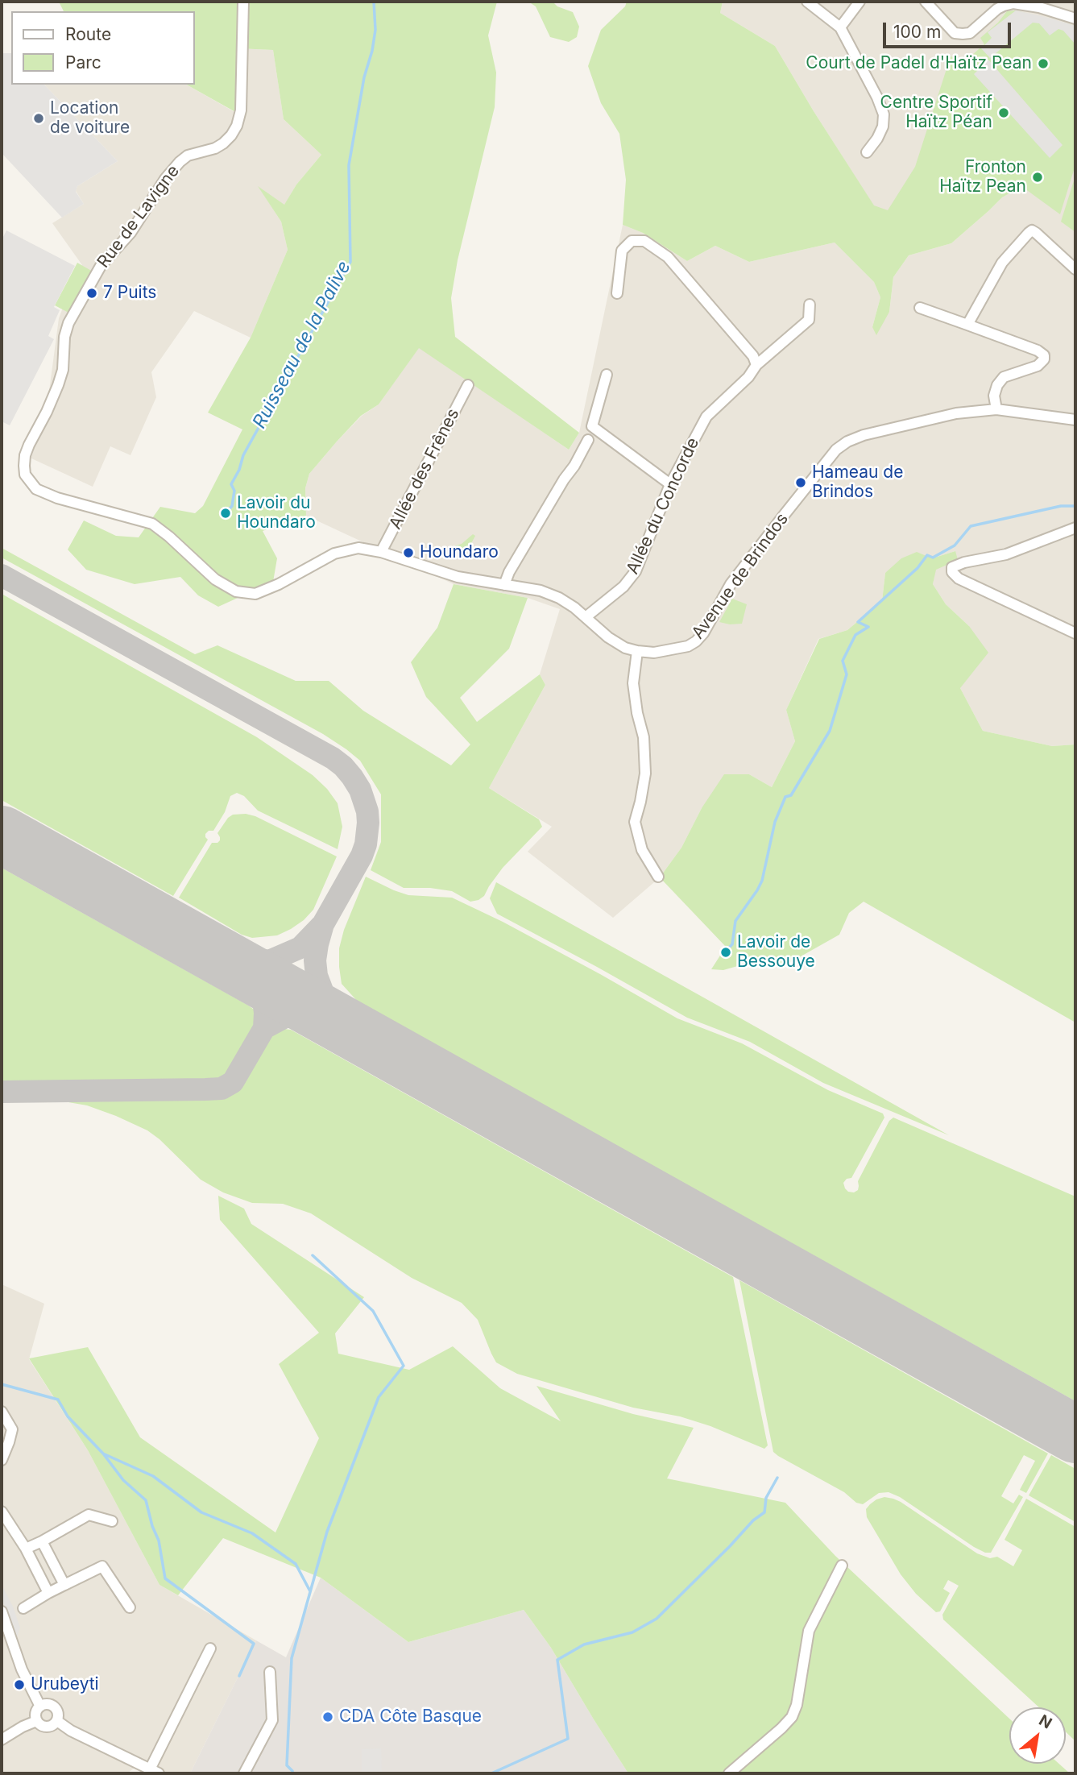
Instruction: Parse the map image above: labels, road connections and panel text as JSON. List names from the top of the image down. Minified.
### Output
{"streets":{"street":["Rue de Lavigne","Allée des Frênes","Allée du Concorde","Avenue de Brindos"]},"crossings":[["Rue de Lavigne","Allée des Frênes"]],"water":["Ruisseau de la Palive"],"places":["Court de Padel d'Haïtz Pean","Centre Sportif Haïtz Péan","Location de voiture","Fronton Haïtz Pean","7 Puits","Hameau de Brindos","Lavoir du Houndaro","Houndaro","Lavoir de Bessouye","Urubeyti","CDA Côte Basque"],"legend":["Route","Parc"],"scale_bar":"100 m","north":"top right"}
